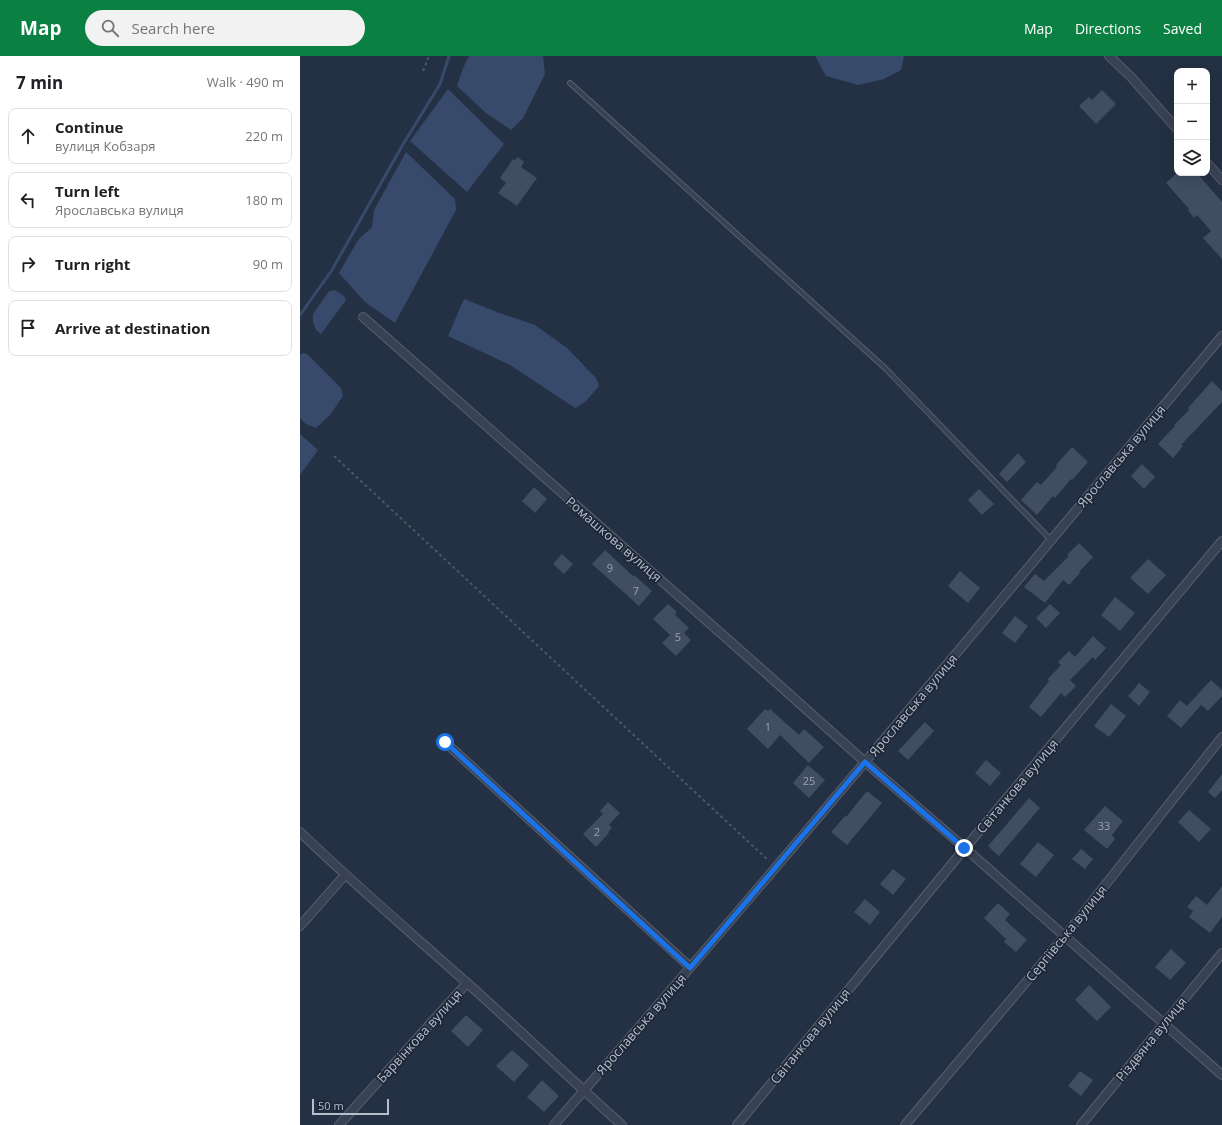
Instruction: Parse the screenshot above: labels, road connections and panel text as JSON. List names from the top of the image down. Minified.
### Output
{"streets":{"street":["Ярославська вулиця","Ромашкова вулиця","Світанкова вулиця","Сергіївська вулиця","Барвінкова вулиця","Різдвяна вулиця"]},"crossings":[["Ярославська вулиця","Ромашкова вулиця"],["Ярославська вулиця","Барвінкова вулиця"],["Ромашкова вулиця","Світанкова вулиця"],["Ромашкова вулиця","Сергіївська вулиця"],["Ромашкова вулиця","Різдвяна вулиця"]],"house_numbers":["9","7","5","1","25","33","2"],"scale_bar":"50 m","page":{"header":"Map","search":"Search here","nav":["Map","Directions","Saved"],"heading":["7 min","Walk · 490 m"],"map_buttons":["+","−"],"list":[["Continue","вулиця Кобзаря","220 m"],["Turn left","Ярославська вулиця","180 m"],["Turn right","90 m"],"Arrive at destination"],"scale":"50 m"}}
